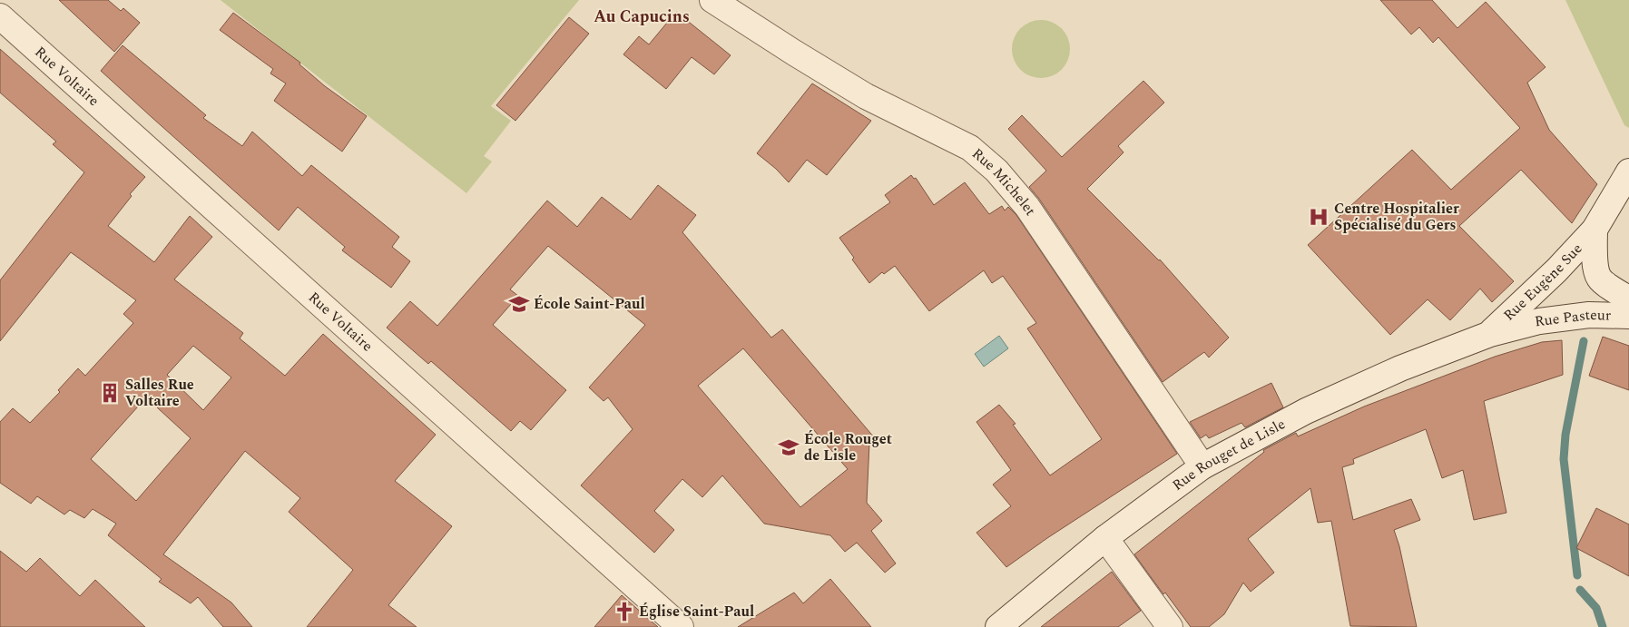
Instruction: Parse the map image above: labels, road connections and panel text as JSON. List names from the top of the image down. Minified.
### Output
{"streets":{"street":["Rue Voltaire","Rue Michelet","Rue Eugène Sue","Rue Pasteur","Rue Rouget de Lisle"]},"crossings":[["Rue Michelet","Rue Rouget de Lisle"],["Rue Eugène Sue","Rue Pasteur"],["Rue Eugène Sue","Rue Rouget de Lisle"],["Rue Pasteur","Rue Rouget de Lisle"]],"districts":["Au Capucins"],"places":{"hospital":["Centre Hospitalier Spécialisé du Gers"],"school or university":["École Saint-Paul","École Rouget de Lisle"],"building":["Salles Rue Voltaire"],"church":["Église Saint-Paul"]}}
